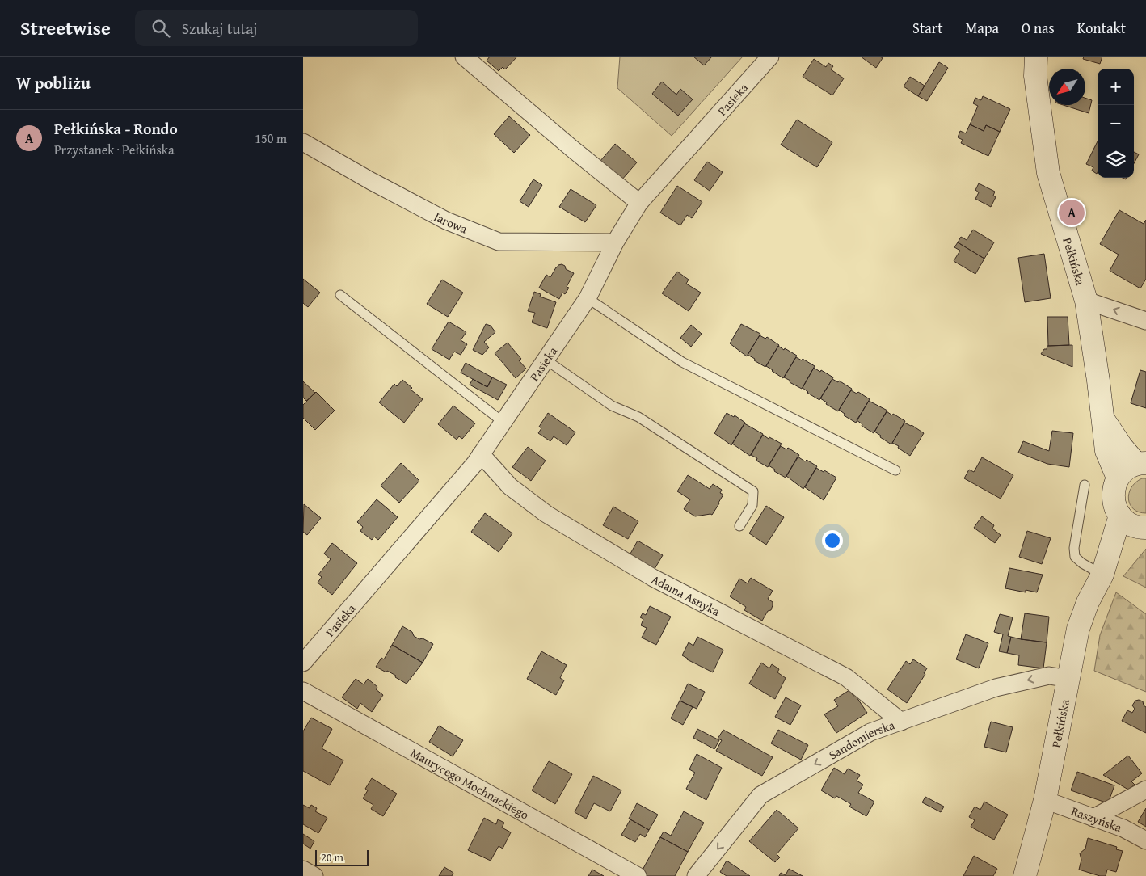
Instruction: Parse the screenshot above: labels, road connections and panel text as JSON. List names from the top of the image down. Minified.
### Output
{"streets":{"street":["Pasieka","Jarowa","Pełkińska","Adama Asnyka","Sandomierska","Maurycego Mochnackiego","Raszyńska"]},"crossings":[["Pasieka","Jarowa"],["Pasieka","Adama Asnyka"],["Pełkińska","Sandomierska"],["Pełkińska","Raszyńska"],["Adama Asnyka","Sandomierska"]],"one_way":["Sandomierska"],"scale_bar":"20 m","north":"bottom left","page":{"header":"Streetwise","search":"Szukaj tutaj","nav":["Start","Mapa","O nas","Kontakt"],"heading":"W pobliżu","map_buttons":["+","−"],"list":[{"mark":"A","name":"Pełkińska - Rondo","note":"Przystanek · Pełkińska","value":"150 m"}],"pins":"A","scale":"20 m"}}
